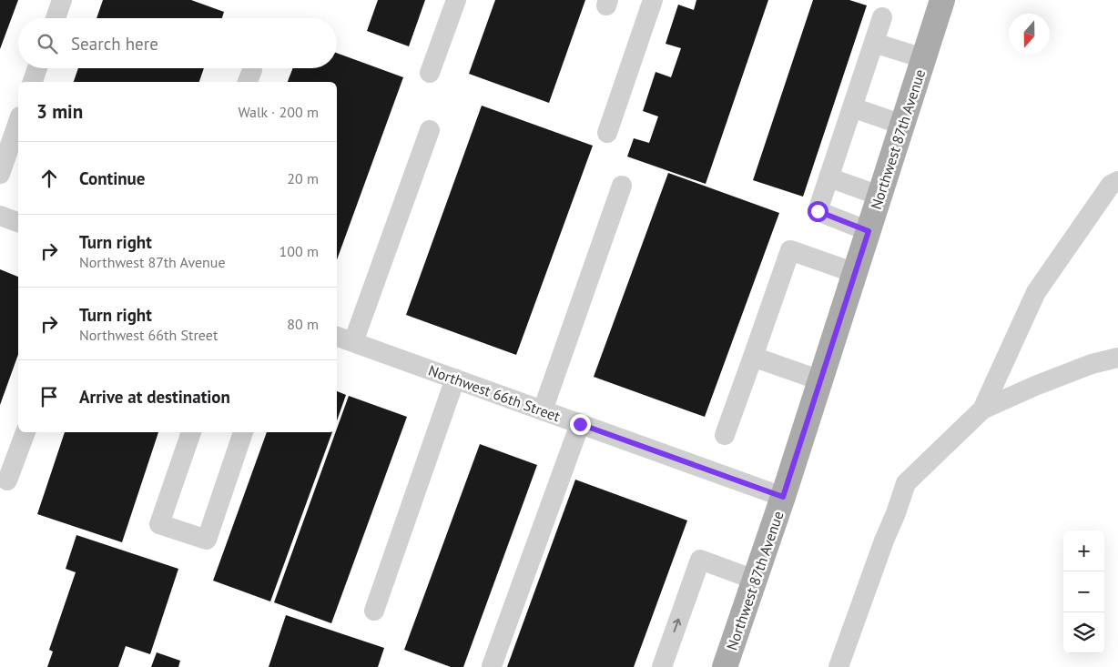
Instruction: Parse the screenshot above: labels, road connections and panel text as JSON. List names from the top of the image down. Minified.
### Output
{"streets":{"main road":["Northwest 87th Avenue"],"street":["Northwest 66th Street"]},"crossings":[["Northwest 87th Avenue","Northwest 66th Street"]],"north":"bottom","page":{"search":"Search here","heading":["3 min","Walk · 200 m"],"list":[["Continue","20 m"],["Turn right","Northwest 87th Avenue","100 m"],["Turn right","Northwest 66th Street","80 m"],"Arrive at destination"],"map_buttons":["+","−"]}}
